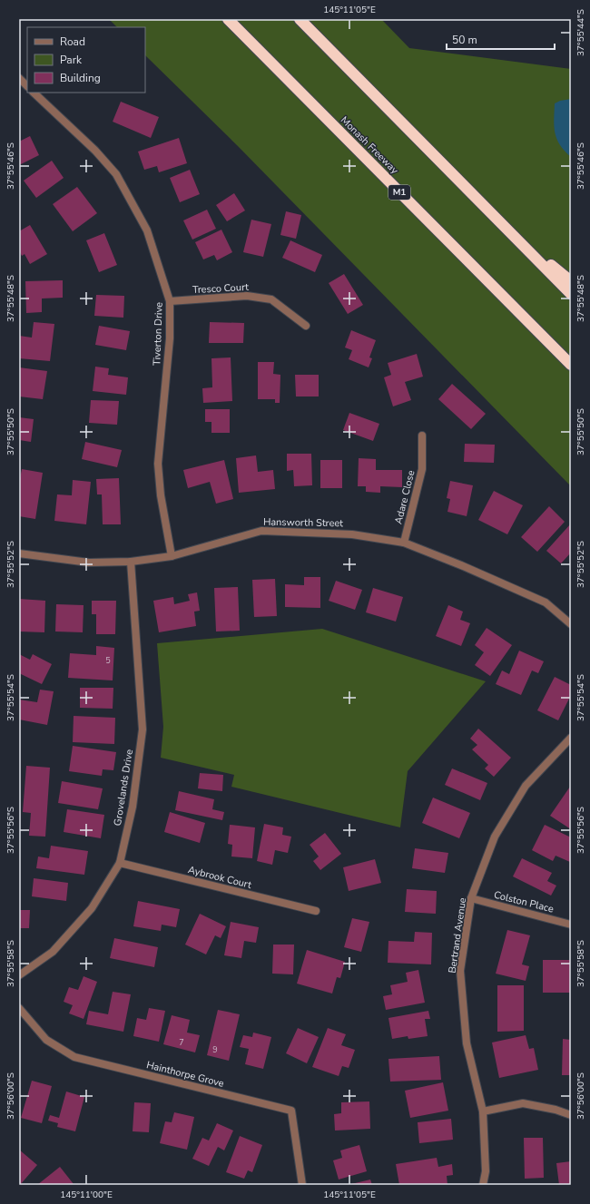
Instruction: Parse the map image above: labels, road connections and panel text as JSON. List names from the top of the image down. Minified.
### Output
{"streets":{"highway":["Monash Freeway","M1"],"street":["Tresco Court","Tiverton Drive","Adare Close","Hansworth Street","Grovelands Drive","Aybrook Court","Colston Place","Bertrand Avenue","Hainthorpe Grove"]},"crossings":[["Tresco Court","Tiverton Drive"],["Tiverton Drive","Hansworth Street"],["Adare Close","Hansworth Street"],["Hansworth Street","Grovelands Drive"],["Grovelands Drive","Aybrook Court"],["Colston Place","Bertrand Avenue"]],"house_numbers":["5","7","9"],"legend":["Road","Park","Building"],"scale_bar":"50 m","coordinates":["145°11'05\"E","37°55'44\"S","37°55'46\"S","37°55'48\"S","37°55'50\"S","37°55'52\"S","37°55'54\"S","37°55'56\"S","37°55'58\"S","37°56'00\"S","145°11'00\"E"]}
